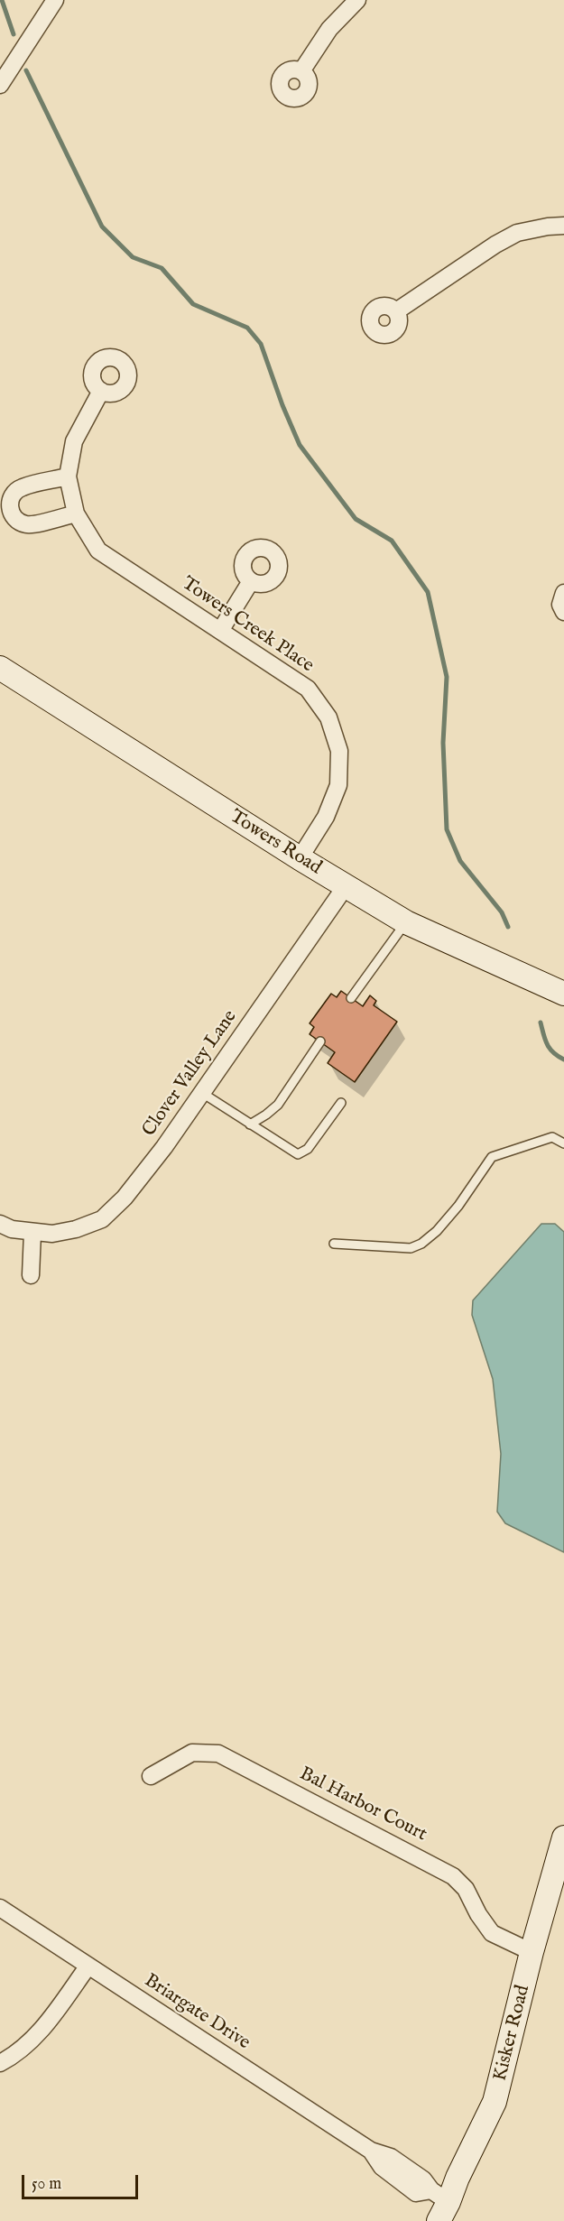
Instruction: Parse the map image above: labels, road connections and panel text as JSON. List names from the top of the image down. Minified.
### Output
{"streets":{"main road":["Towers Road","Kisker Road"],"street":["Towers Creek Place","Clover Valley Lane","Bal Harbor Court","Briargate Drive"]},"crossings":[["Towers Creek Place","Towers Road"],["Towers Road","Clover Valley Lane"],["Bal Harbor Court","Kisker Road"],["Briargate Drive","Kisker Road"]],"scale_bar":"50 m"}
